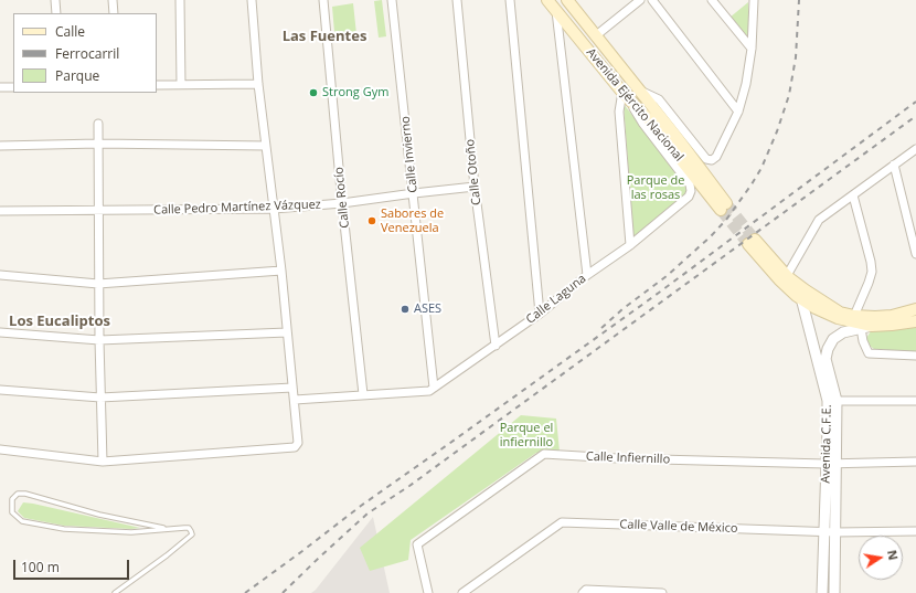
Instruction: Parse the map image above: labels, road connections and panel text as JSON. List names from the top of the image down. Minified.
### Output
{"streets":{"main road":["Avenida Ejército Nacional"],"street":["Calle Invierno","Calle Otoño","Calle Rocío","Calle Pedro Martínez Vázquez","Calle Laguna","Avenida C.F.E.","Calle Infiernillo","Calle Valle de México"]},"crossings":[["Avenida Ejército Nacional","Calle Laguna"],["Calle Invierno","Calle Pedro Martínez Vázquez"],["Calle Invierno","Calle Laguna"],["Calle Otoño","Calle Pedro Martínez Vázquez"],["Calle Otoño","Calle Laguna"],["Calle Rocío","Calle Pedro Martínez Vázquez"],["Calle Rocío","Calle Laguna"],["Avenida C.F.E.","Calle Infiernillo"],["Avenida C.F.E.","Calle Valle de México"]],"districts":["Las Fuentes","Los Eucaliptos"],"parks":["Parque de las rosas","Parque el infiernillo"],"places":["Strong Gym","Sabores de Venezuela","ASES"],"legend":["Calle","Ferrocarril","Parque"],"scale_bar":"100 m","north":"right"}
